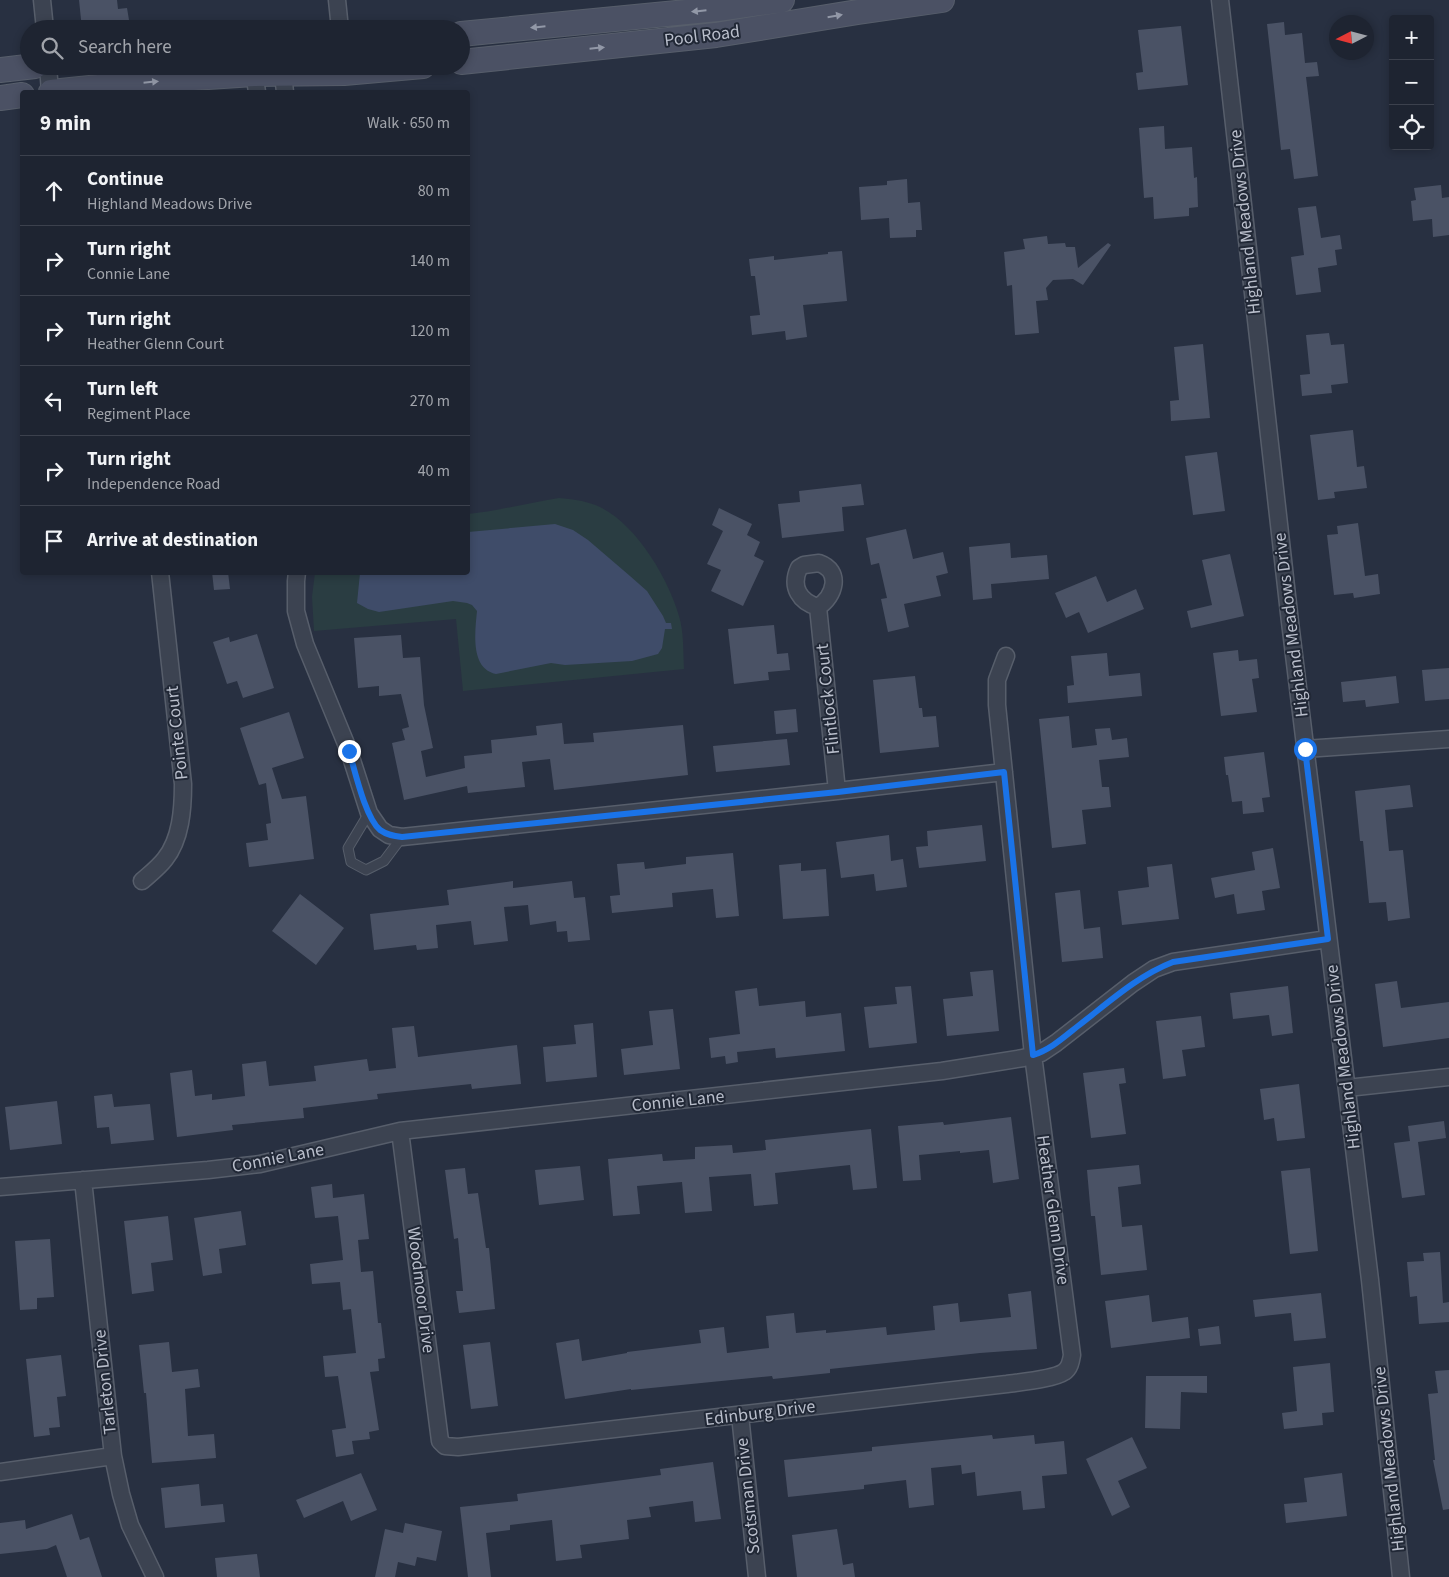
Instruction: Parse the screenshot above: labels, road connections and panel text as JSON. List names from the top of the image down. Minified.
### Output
{"streets":{"main road":["Pool Road"],"street":["Highland Meadows Drive","Flintlock Court","Pointe Court","Connie Lane","Heather Glenn Drive","Woodmoor Drive","Tarleton Drive","Edinburg Drive","Scotsman Drive"]},"crossings":[["Highland Meadows Drive","Connie Lane"],["Connie Lane","Heather Glenn Drive"],["Connie Lane","Woodmoor Drive"],["Connie Lane","Tarleton Drive"],["Heather Glenn Drive","Edinburg Drive"],["Woodmoor Drive","Edinburg Drive"],["Edinburg Drive","Scotsman Drive"]],"north":"left","page":{"map_buttons":["+","−"],"search":"Search here","heading":["9 min","Walk · 650 m"],"list":[["Continue","Highland Meadows Drive","80 m"],["Turn right","Connie Lane","140 m"],["Turn right","Heather Glenn Court","120 m"],["Turn left","Regiment Place","270 m"],["Turn right","Independence Road","40 m"],"Arrive at destination"]}}
